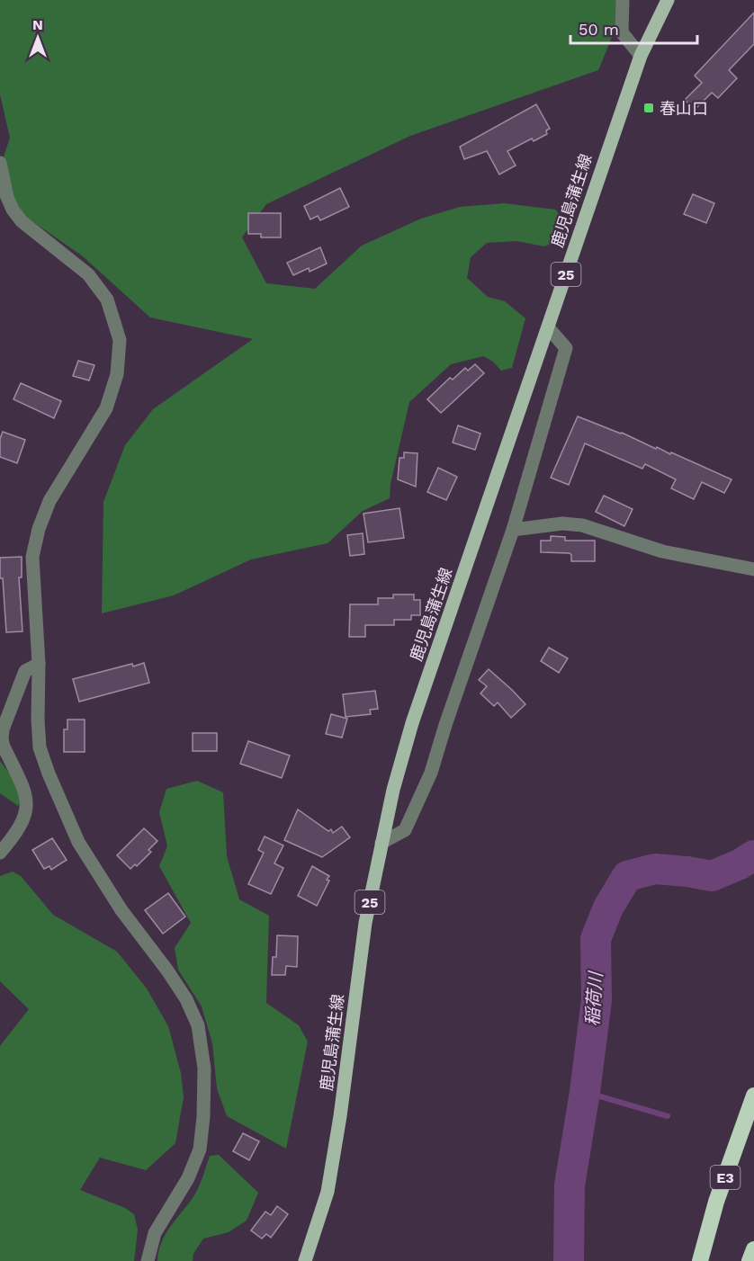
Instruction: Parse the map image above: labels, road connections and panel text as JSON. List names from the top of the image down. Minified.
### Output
{"streets":{"highway":["E3"],"main road":["鹿児島蒲生線","25"]},"water":["稲荷川"],"places":{"transit":["春山口"]},"scale_bar":"50 m","north":"top"}
